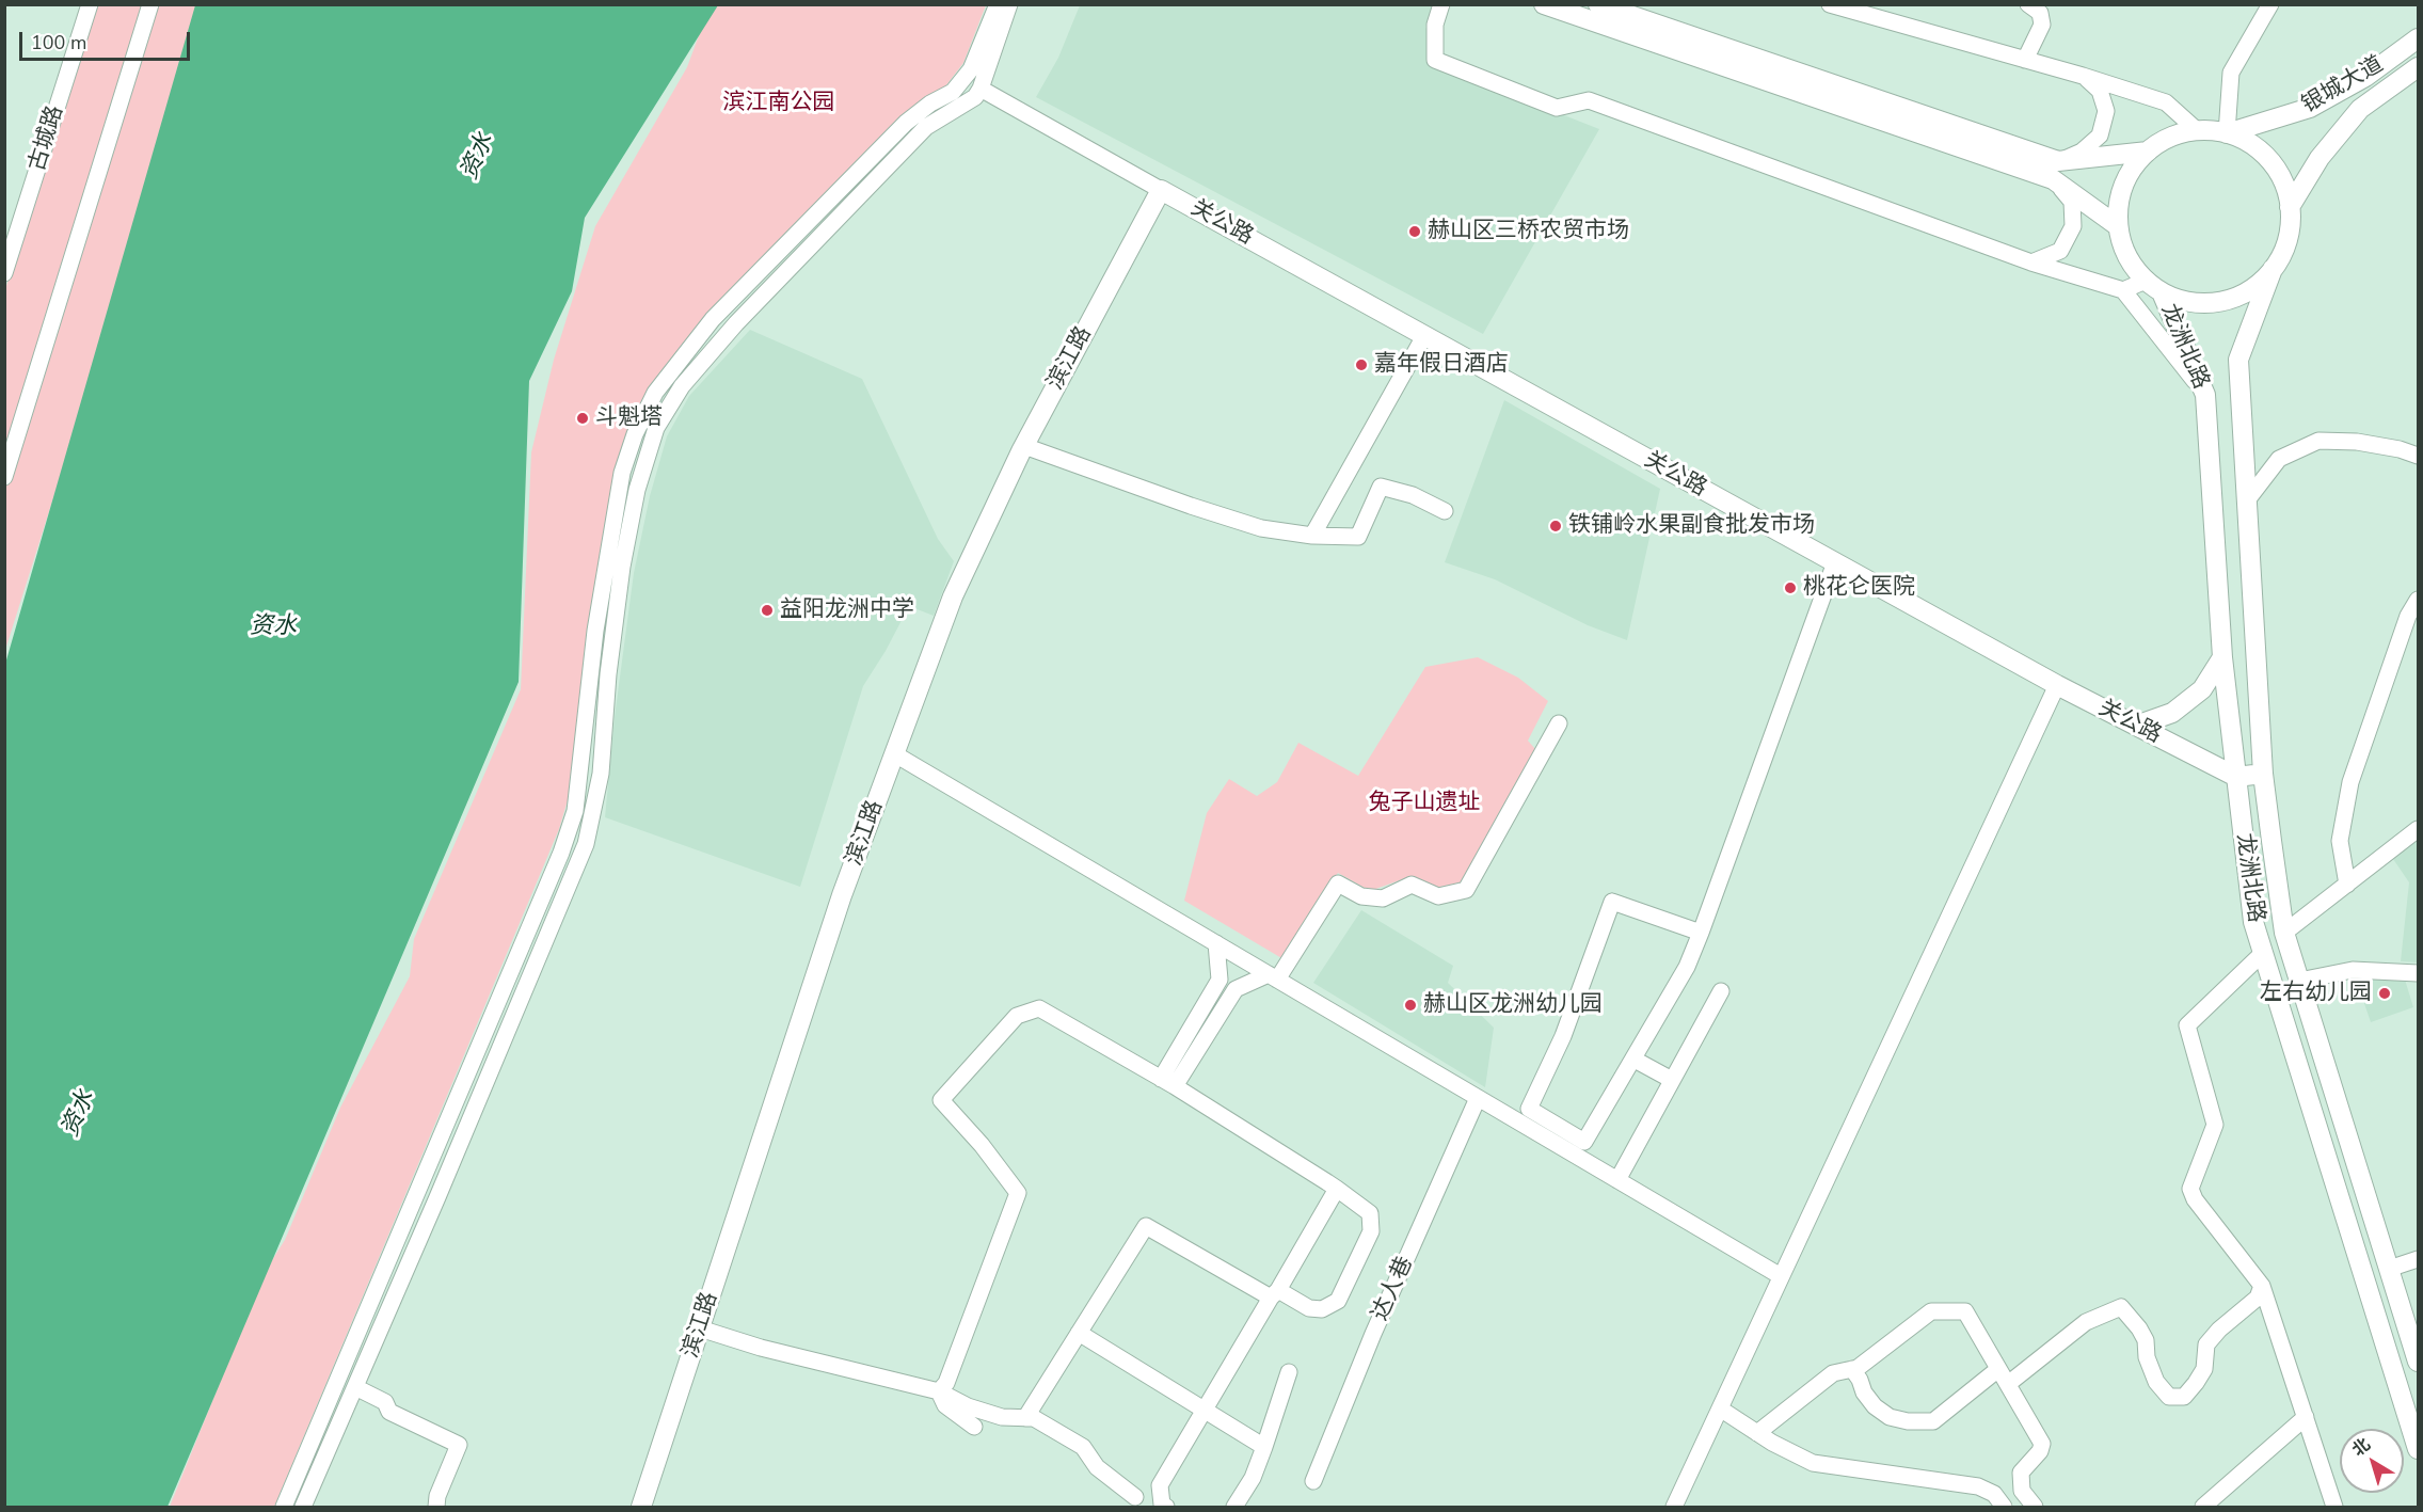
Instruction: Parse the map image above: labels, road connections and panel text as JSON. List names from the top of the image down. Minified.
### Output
{"streets":{"main road":["银城大道","关公路","龙洲北路","滨江路"],"street":["古城路","达人巷"]},"crossings":[["银城大道","龙洲北路"],["关公路","龙洲北路"],["关公路","滨江路"]],"water":["资水"],"parks":["滨江南公园","兔子山遗址"],"places":["赫山区三桥农贸市场","嘉年假日酒店","斗魁塔","铁铺岭水果副食批发市场","桃花仑医院","益阳龙洲中学","左右幼儿园","赫山区龙洲幼儿园"],"scale_bar":"100 m","north":"top left"}
